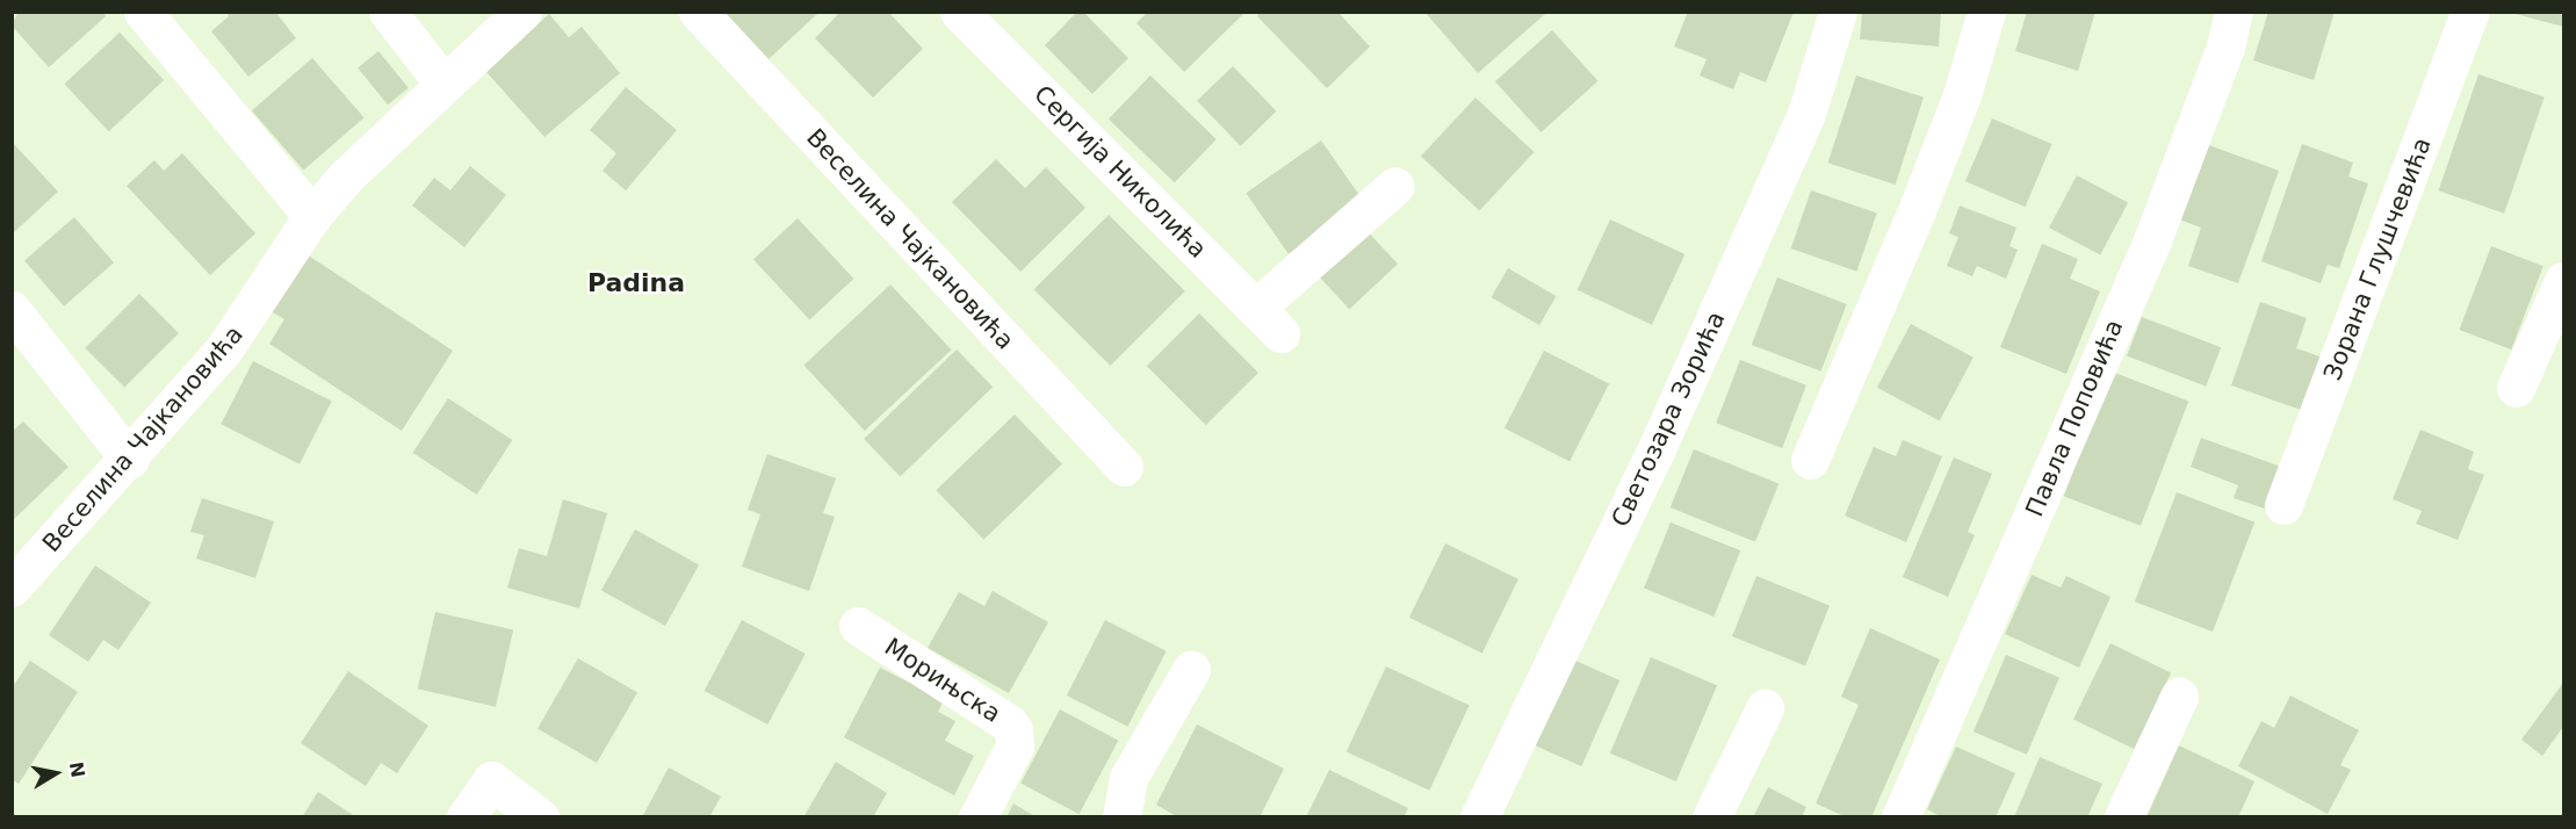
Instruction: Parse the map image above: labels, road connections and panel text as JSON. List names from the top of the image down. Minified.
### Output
{"streets":{"street":["Сергија Николића","Веселина Чајкановића","Зорана Глушчевића","Павла Поповића","Светозара Зорића","Морињска"]},"districts":["Padina"],"north":"right"}
